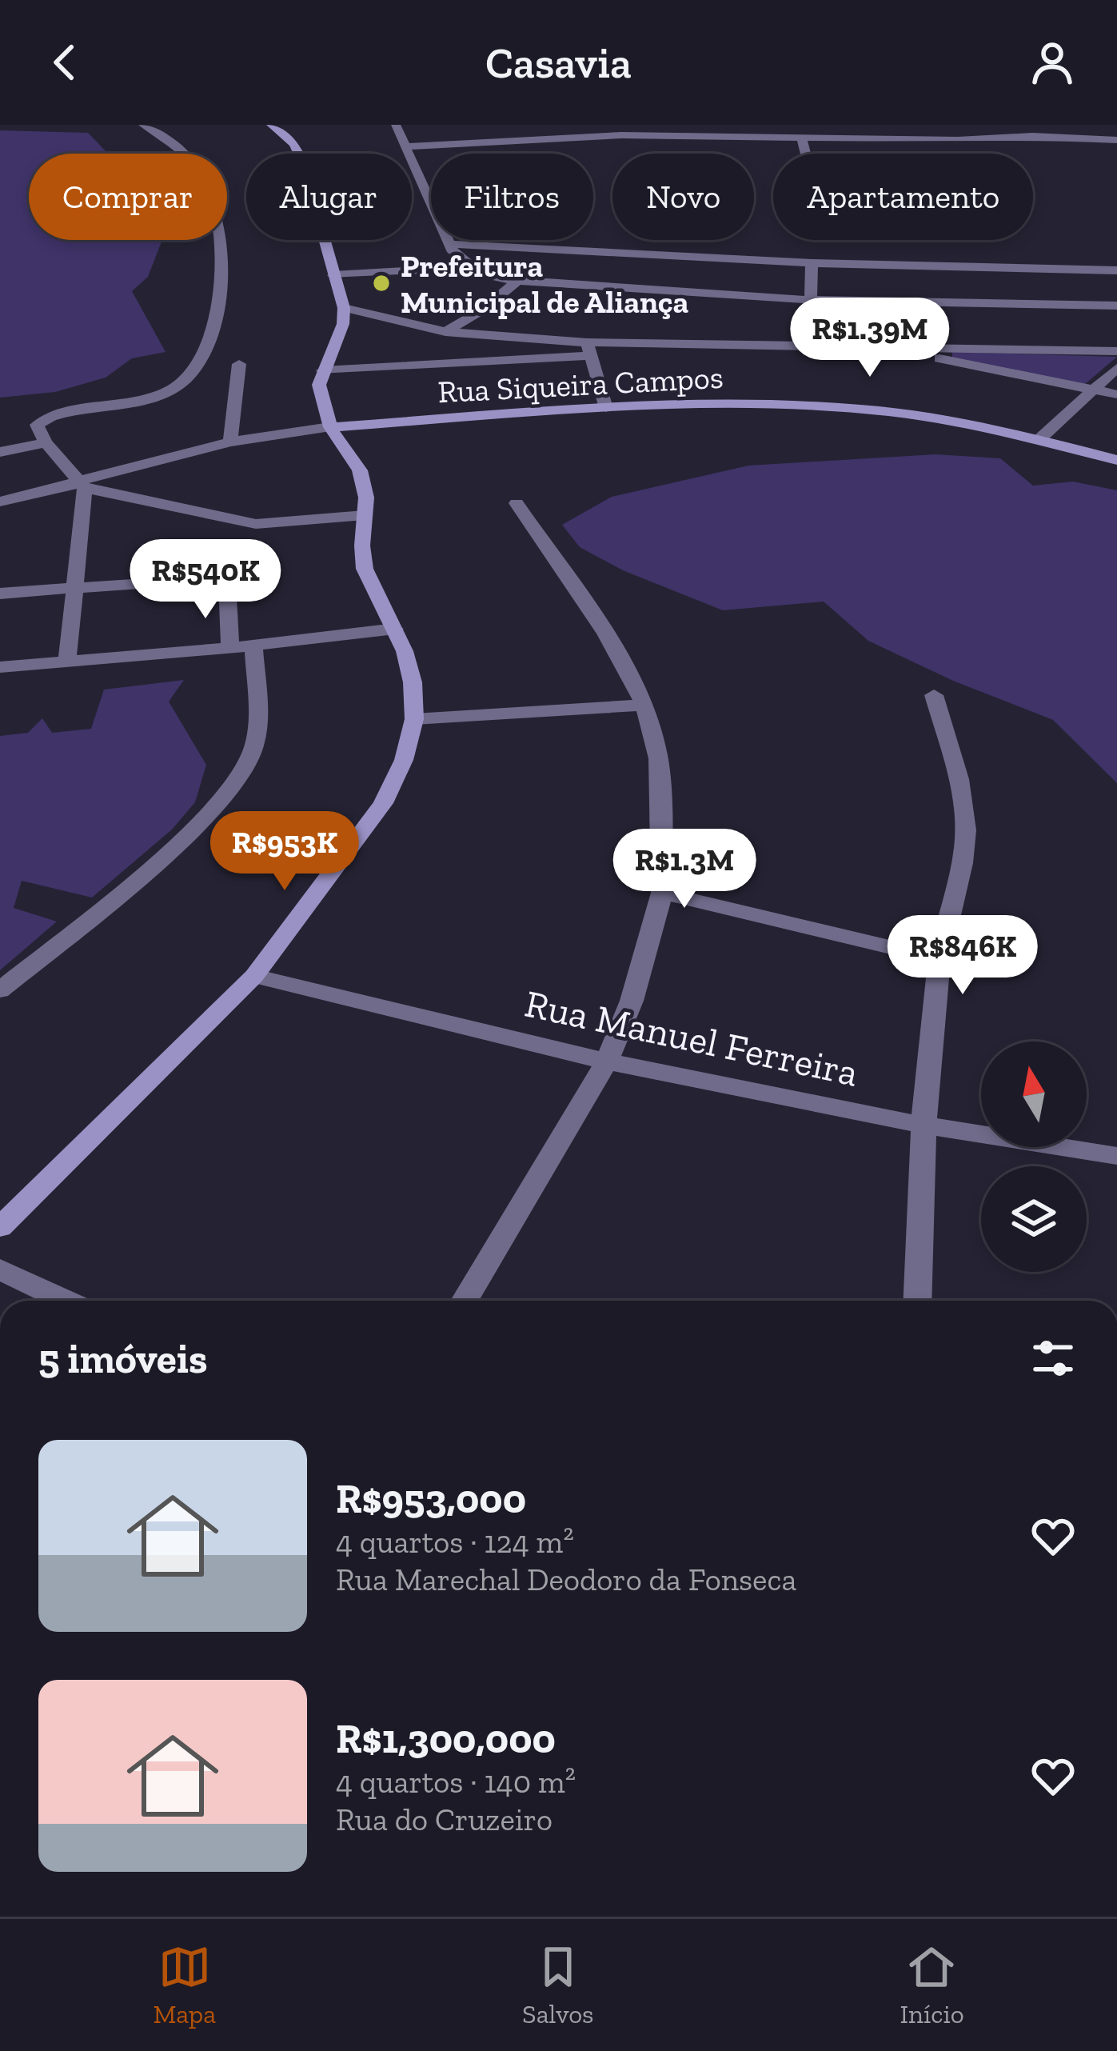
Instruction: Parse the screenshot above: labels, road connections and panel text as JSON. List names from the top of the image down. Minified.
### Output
{"streets":{"main road":["Rua Siqueira Campos"],"street":["Rua Manuel Ferreira"]},"places":["Prefeitura Municipal de Aliança"],"north":"top","page":{"header":"Casavia","chip":["Comprar","Alugar","Filtros","Novo","Apartamento"],"price":["R$1.39M","R$540K","R$953K","R$1.3M","R$846K"],"heading":"5 imóveis","list":[{"name":"R$953,000","note":"4 quartos · 124 m² · Rua Marechal Deodoro da Fonseca"},{"name":"R$1,300,000","note":"4 quartos · 140 m² · Rua do Cruzeiro"}],"tabs":["Mapa","Salvos","Início"]}}
